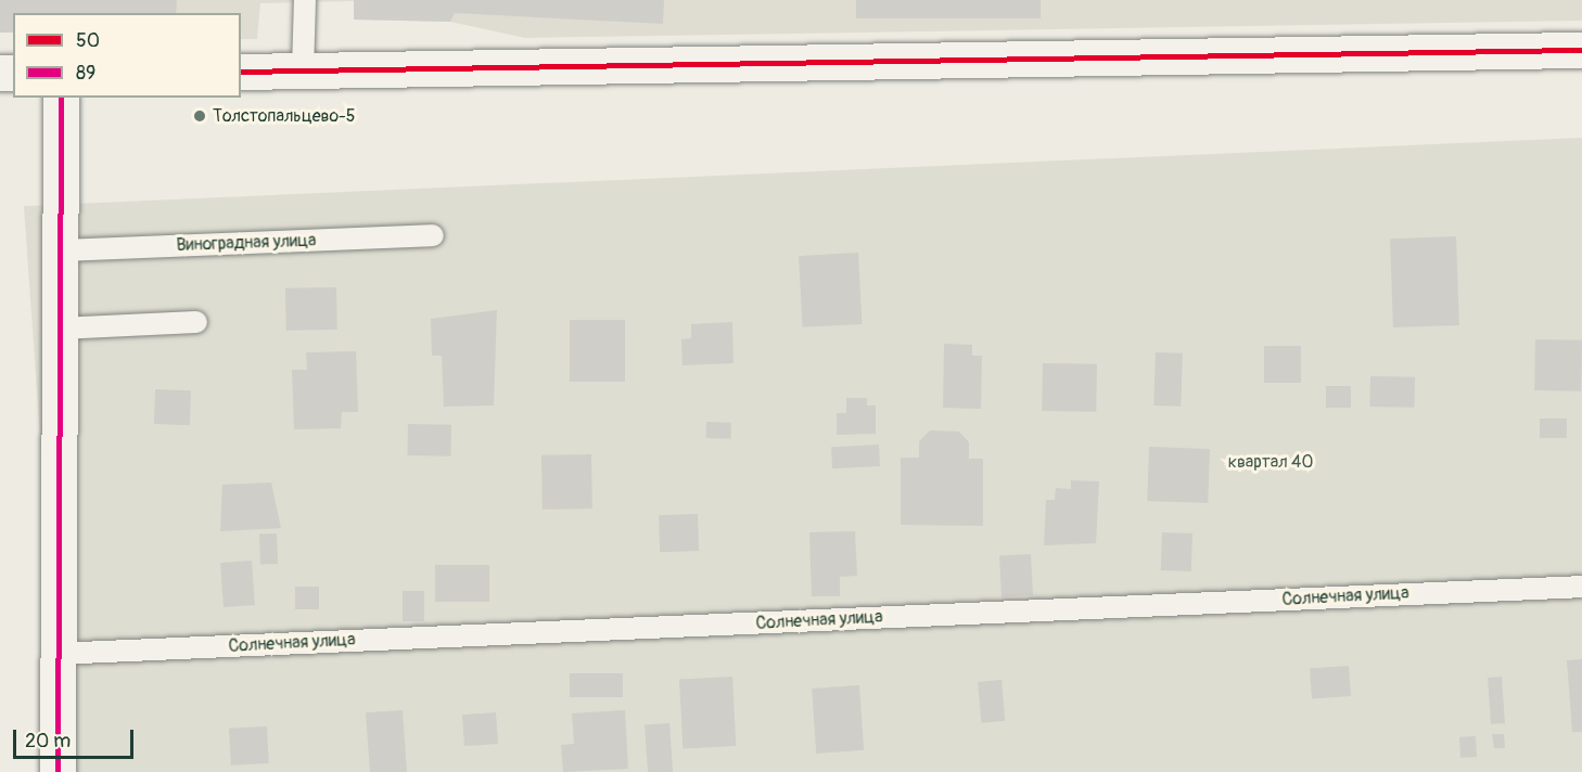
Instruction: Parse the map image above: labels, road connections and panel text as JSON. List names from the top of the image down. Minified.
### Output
{"streets":{"lane":["Виноградная улица","Солнечная улица"]},"parks":["квартал 40"],"places":["Толстопальцево-5"],"lines":["transit line 50","transit line 89"],"legend":["50","89"],"scale_bar":"20 m"}
